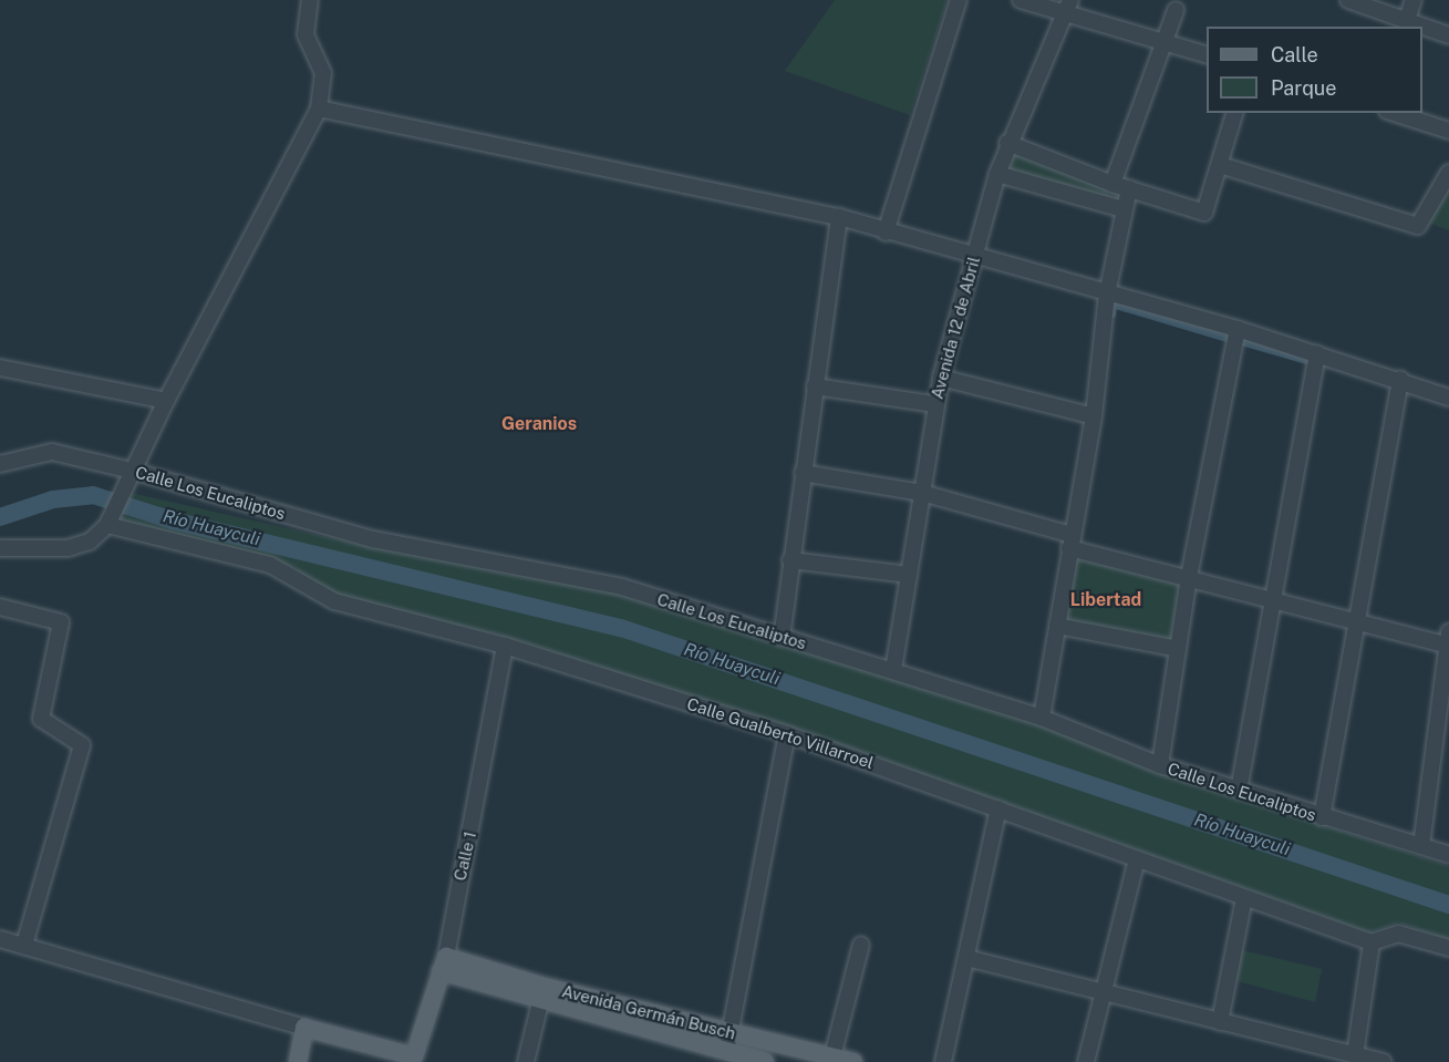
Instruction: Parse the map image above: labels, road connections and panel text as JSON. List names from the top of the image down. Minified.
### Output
{"streets":{"main road":["Calle 1","Avenida Germán Busch"],"street":["Avenida 12 de Abril","Calle Los Eucaliptos","Calle Gualberto Villarroel"]},"crossings":[["Avenida 12 de Abril","Calle Los Eucaliptos"],["Calle Gualberto Villarroel","Calle 1"],["Calle 1","Avenida Germán Busch"]],"districts":["Geranios","Libertad"],"water":["Río Huayculi"],"legend":["Calle","Parque"]}
